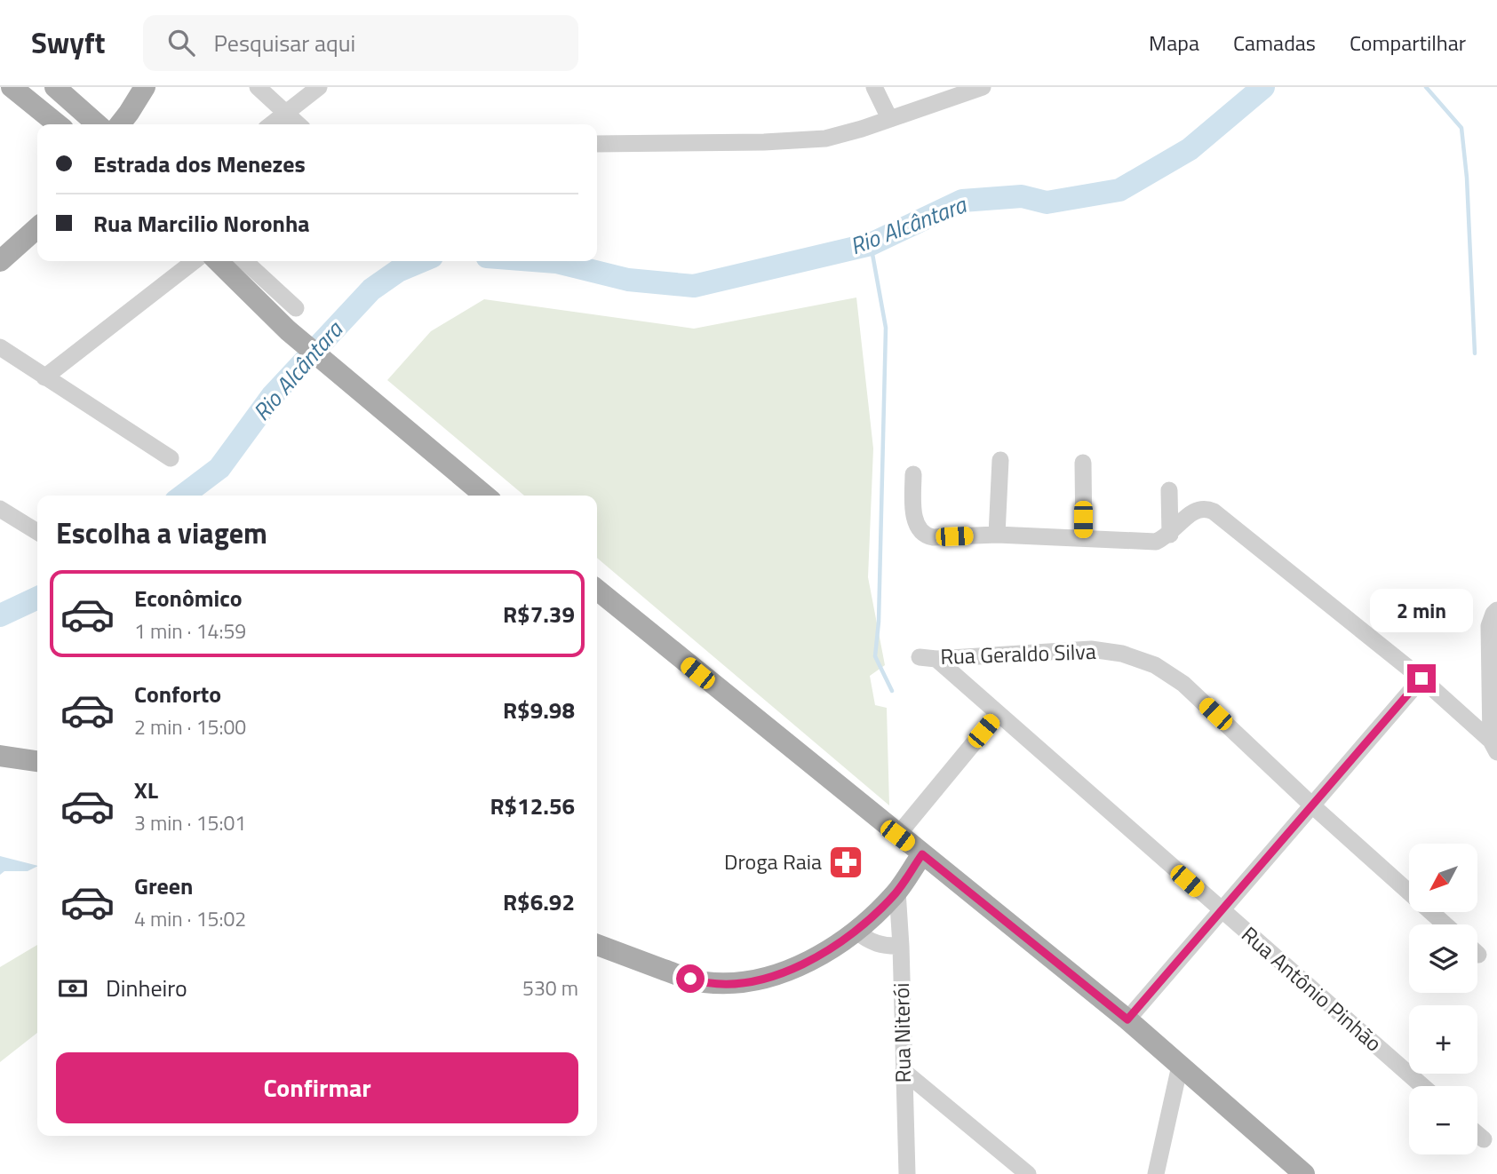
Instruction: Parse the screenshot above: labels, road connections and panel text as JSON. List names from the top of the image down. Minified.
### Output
{"streets":{"street":["Rua Geraldo Silva","Rua Antônio Pinhão","Rua Niterói"]},"crossings":[["Rua Geraldo Silva","Rua Antônio Pinhão"]],"water":["Rio Alcântara"],"places":{"pharmacy":["Droga Raia"]},"north":"bottom left","page":{"header":"Swyft","search":"Pesquisar aqui","nav":["Mapa","Camadas","Compartilhar"],"banner":["Estrada dos Menezes","Rua Marcilio Noronha"],"heading":"Escolha a viagem","list":[{"name":"Econômico","note":"1 min · 14:59","value":"R$7.39"},{"name":"Conforto","note":"2 min · 15:00","value":"R$9.98"},{"name":"XL","note":"3 min · 15:01","value":"R$12.56"},{"name":"Green","note":"4 min · 15:02","value":"R$6.92"}],"bubble":"2 min","map_buttons":["+","−"],"pay":["Dinheiro","530 m"],"buttons":"Confirmar"}}
